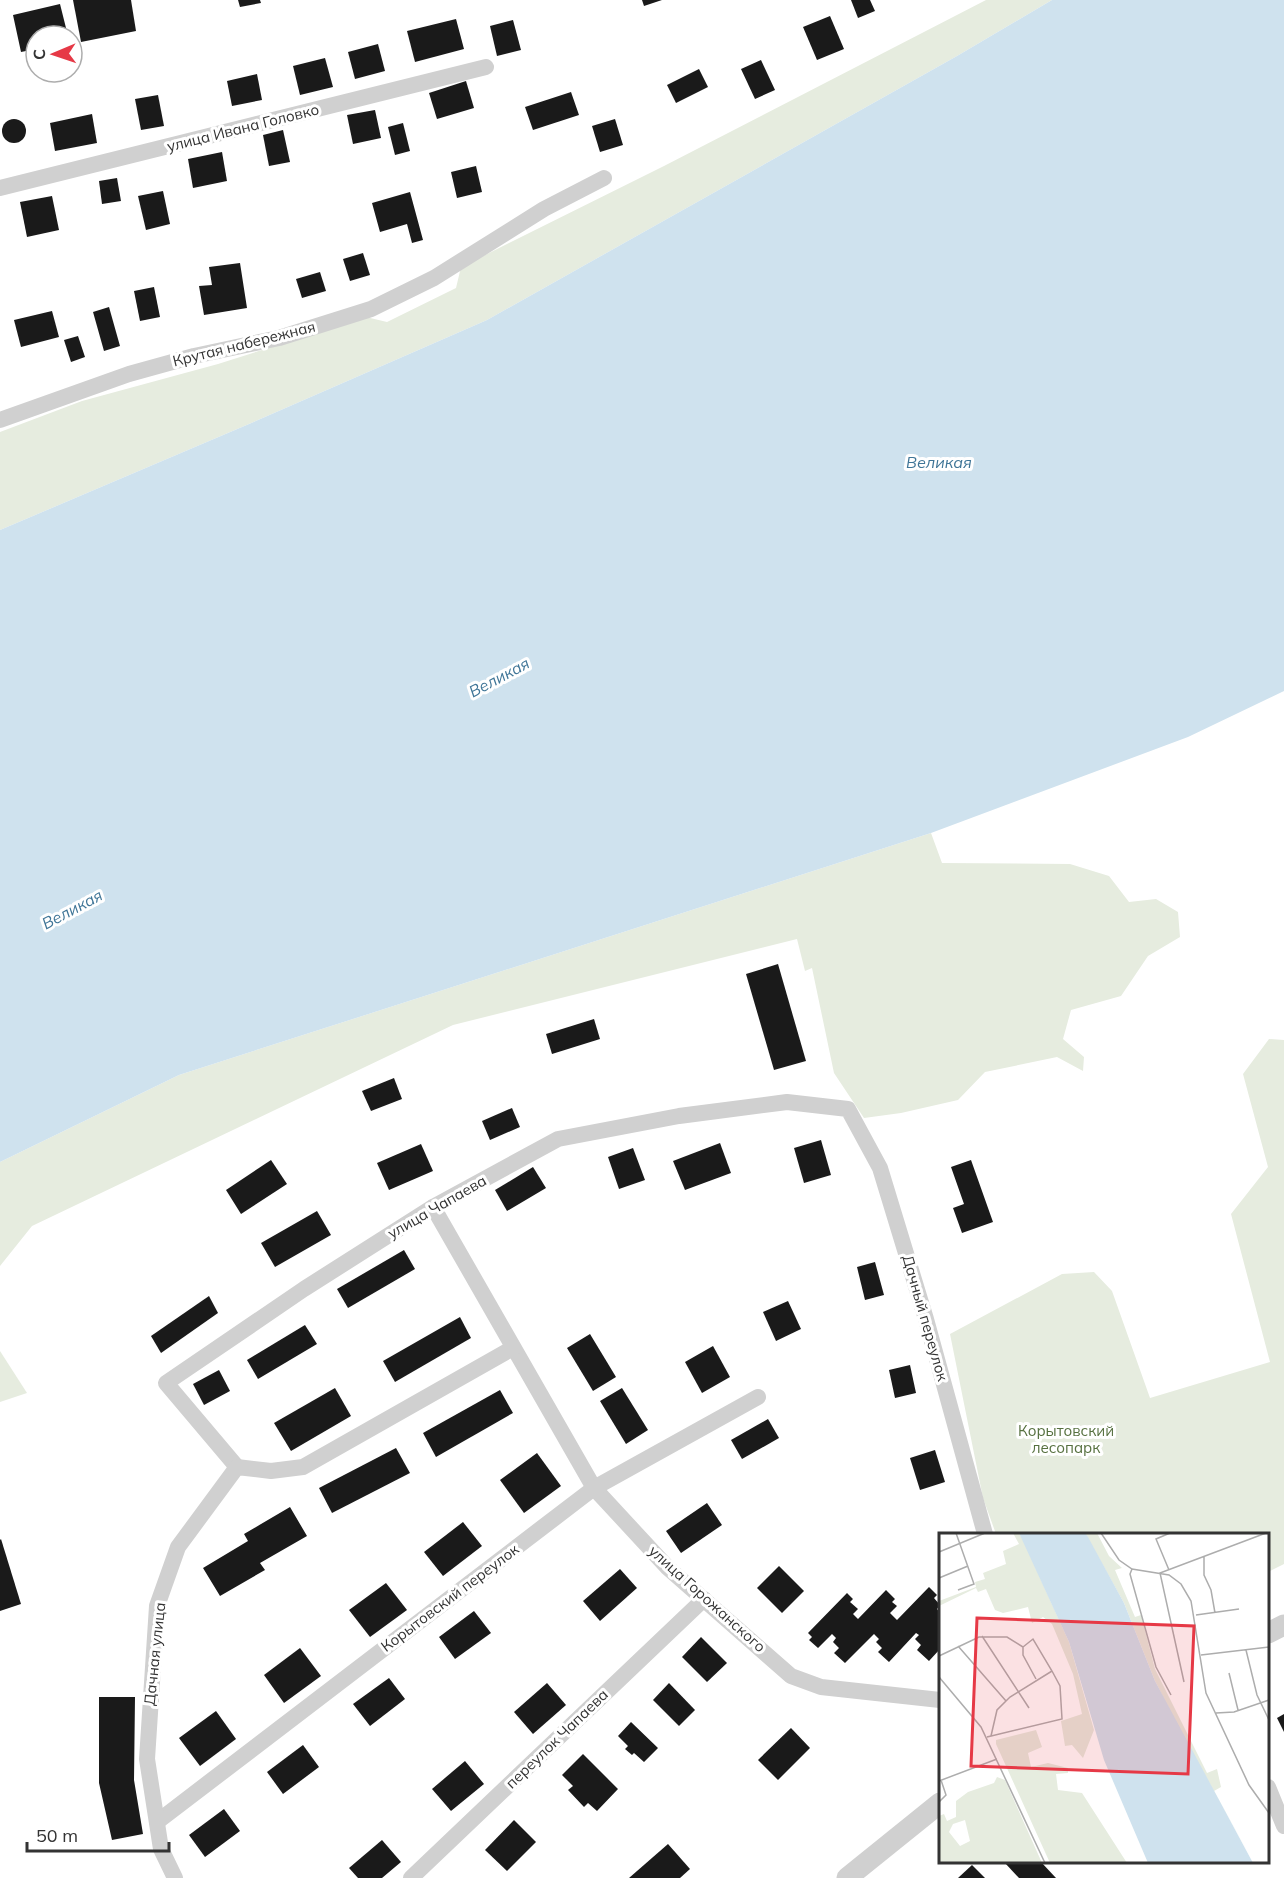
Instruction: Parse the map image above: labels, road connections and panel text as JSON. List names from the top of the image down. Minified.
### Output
{"streets":{"street":["улица Ивана Головко","Крутая набережная","улица Чапаева","Дачный переулок","Корытовский переулок","улица Горожанского","Дачная улица","переулок Чапаева"]},"crossings":[["улица Чапаева","Дачный переулок"],["улица Чапаева","улица Горожанского"],["улица Чапаева","Дачная улица"],["Корытовский переулок","улица Горожанского"],["Корытовский переулок","Дачная улица"],["улица Горожанского","переулок Чапаева"]],"water":["Великая"],"parks":["Корытовский лесопарк"],"scale_bar":"50 m","north":"left"}
